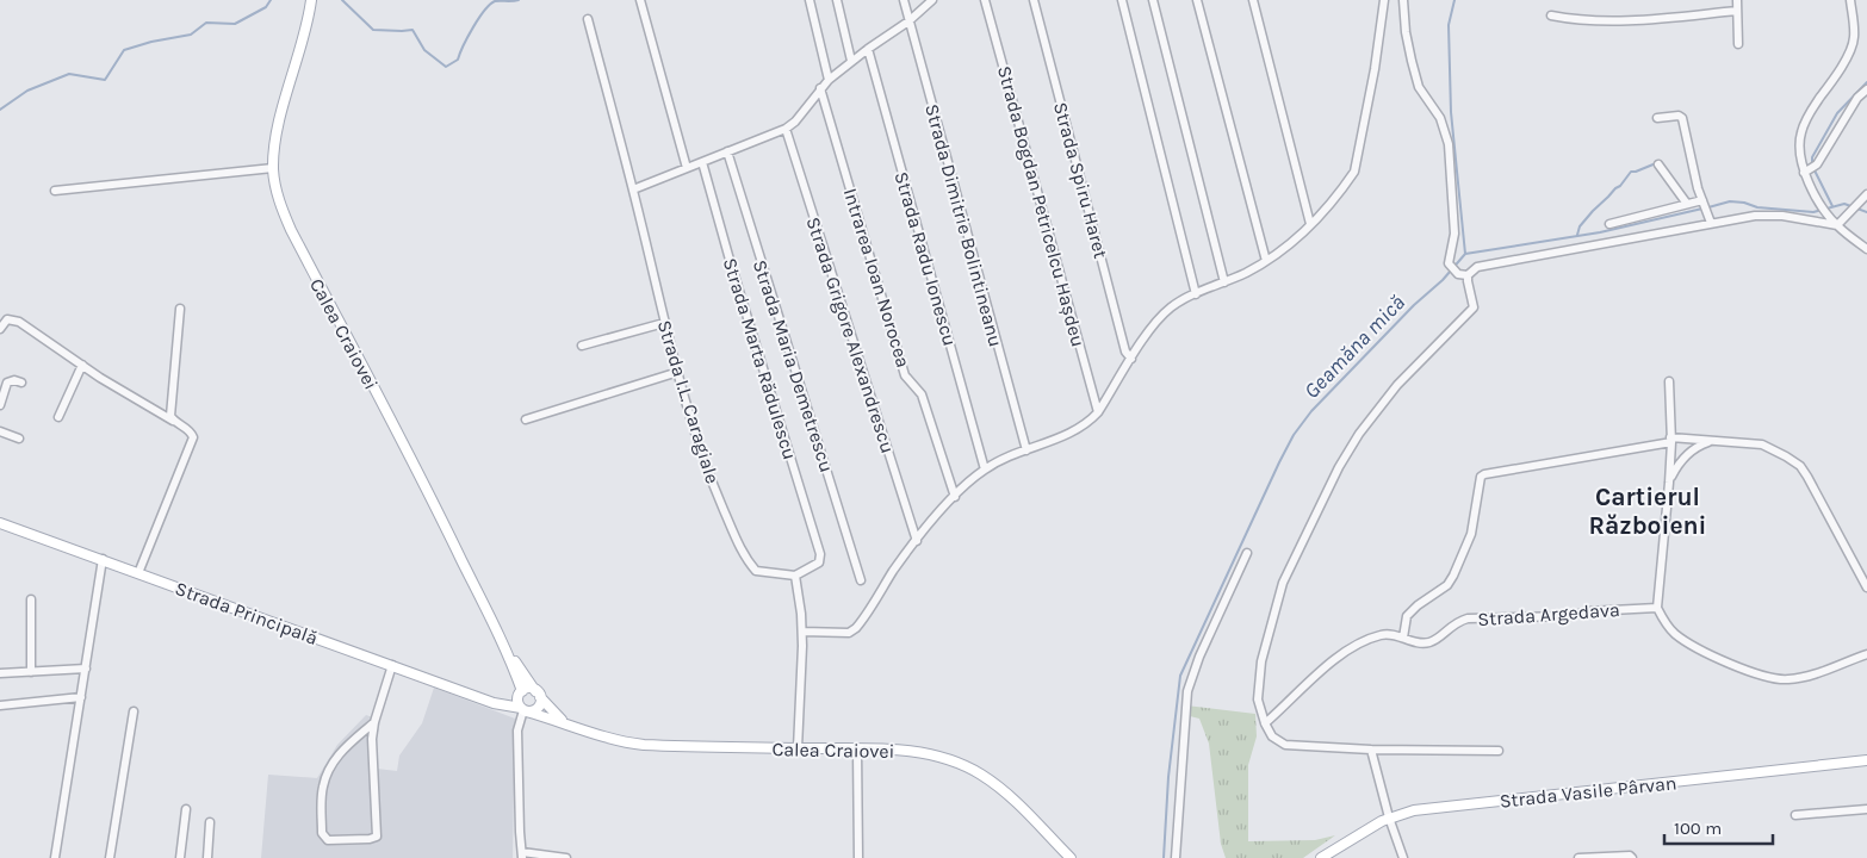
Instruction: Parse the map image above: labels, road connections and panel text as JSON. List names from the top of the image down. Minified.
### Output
{"streets":{"main road":["Calea Craiovei","Strada Principală","Strada Vasile Pârvan"],"street":["Strada Spiru Haret","Strada Bogdan Petricelcu Hașdeu","Strada Dimitrie Bolintineanu","Strada Radu Ionescu","Intrarea Ioan Norocea","Strada Grigore Alexandrescu","Strada Marta Rădulescu","Strada Maria Demetrescu","Strada I.L. Caragiale","Strada Argedava"]},"crossings":[["Calea Craiovei","Strada Principală"],["Strada Marta Rădulescu","Strada I.L. Caragiale"]],"districts":["Cartierul Războieni"],"water":["Geamăna mică"],"scale_bar":"100 m"}
